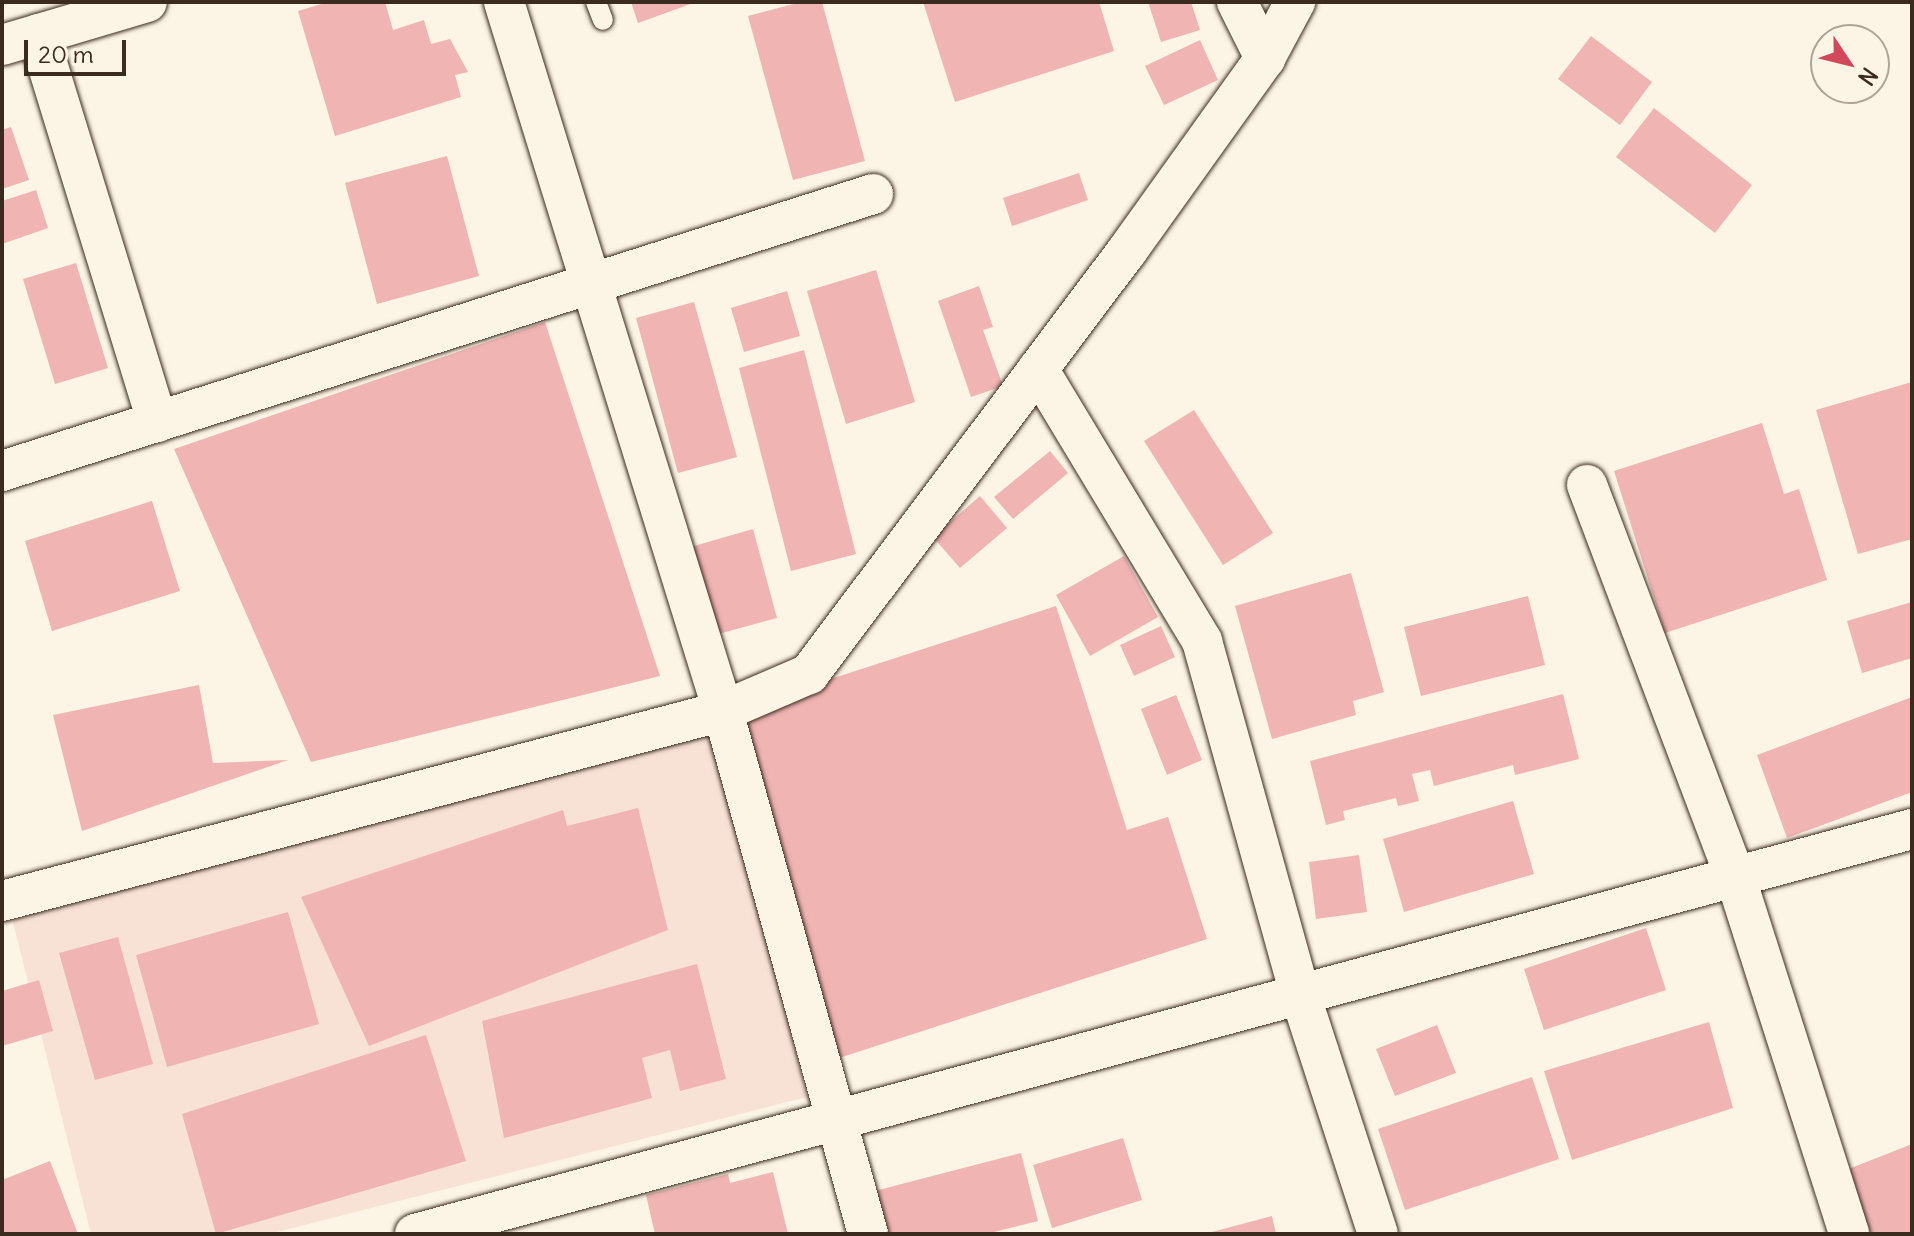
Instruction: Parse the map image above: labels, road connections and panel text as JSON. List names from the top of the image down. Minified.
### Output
{"scale_bar":"20 m","north":"bottom right"}
